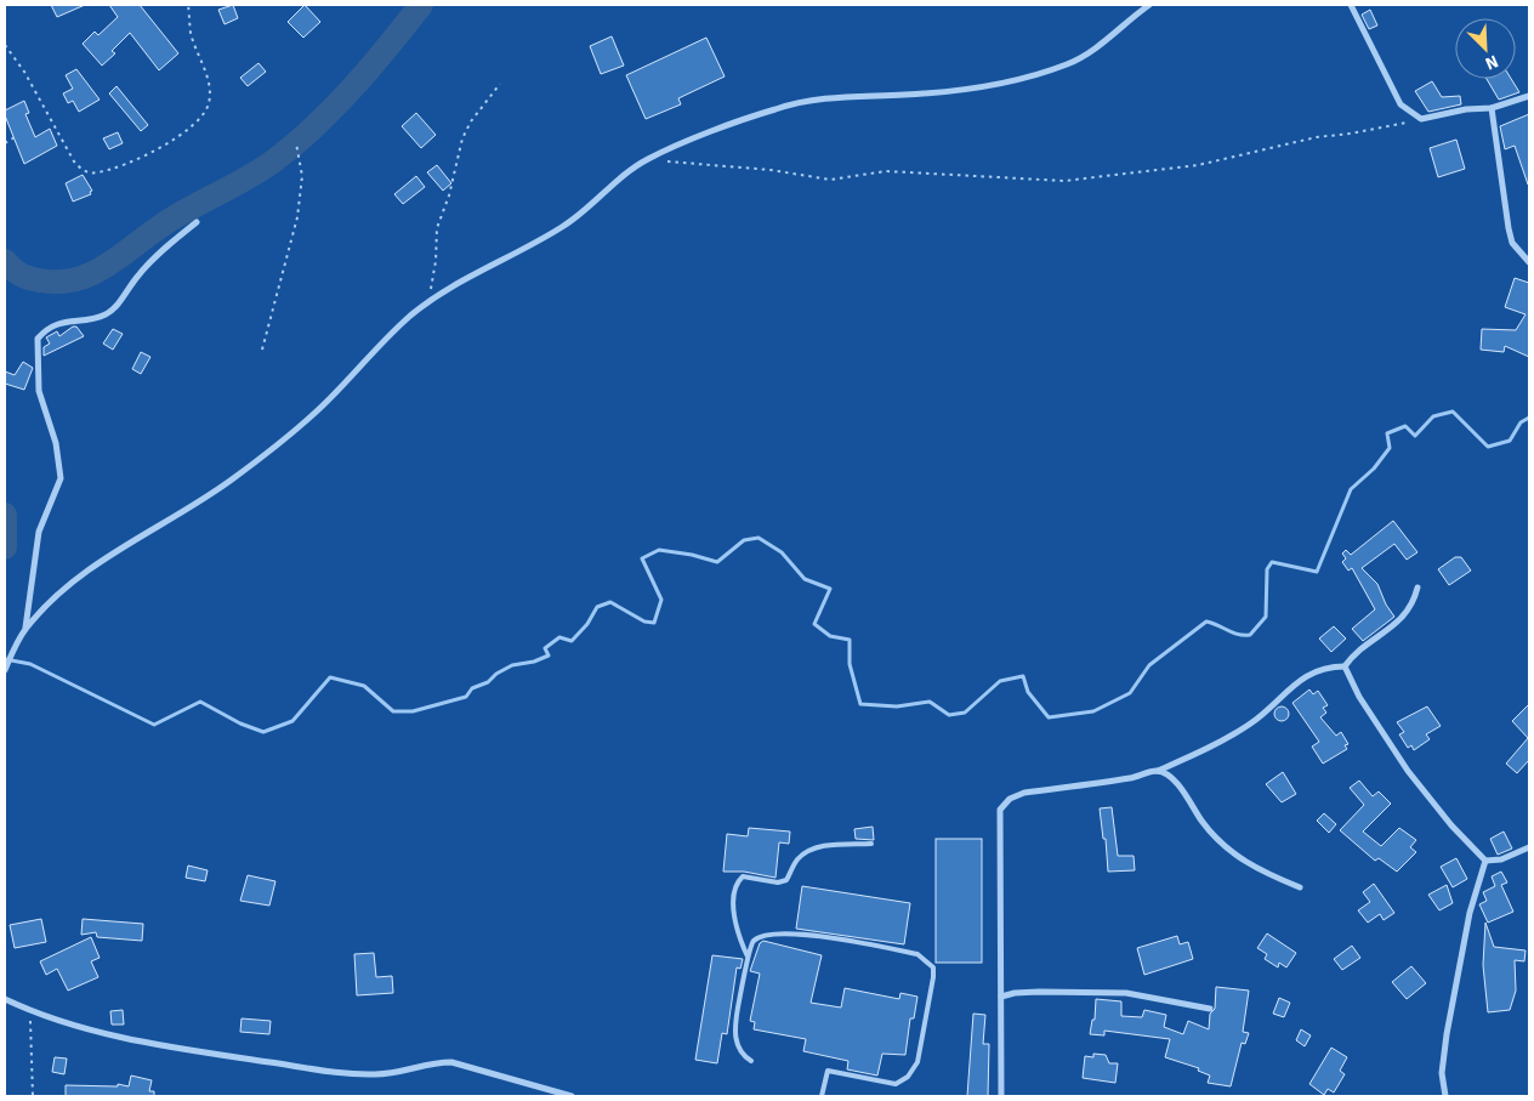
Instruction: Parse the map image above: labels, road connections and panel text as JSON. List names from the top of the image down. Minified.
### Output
{"north":"bottom right"}
